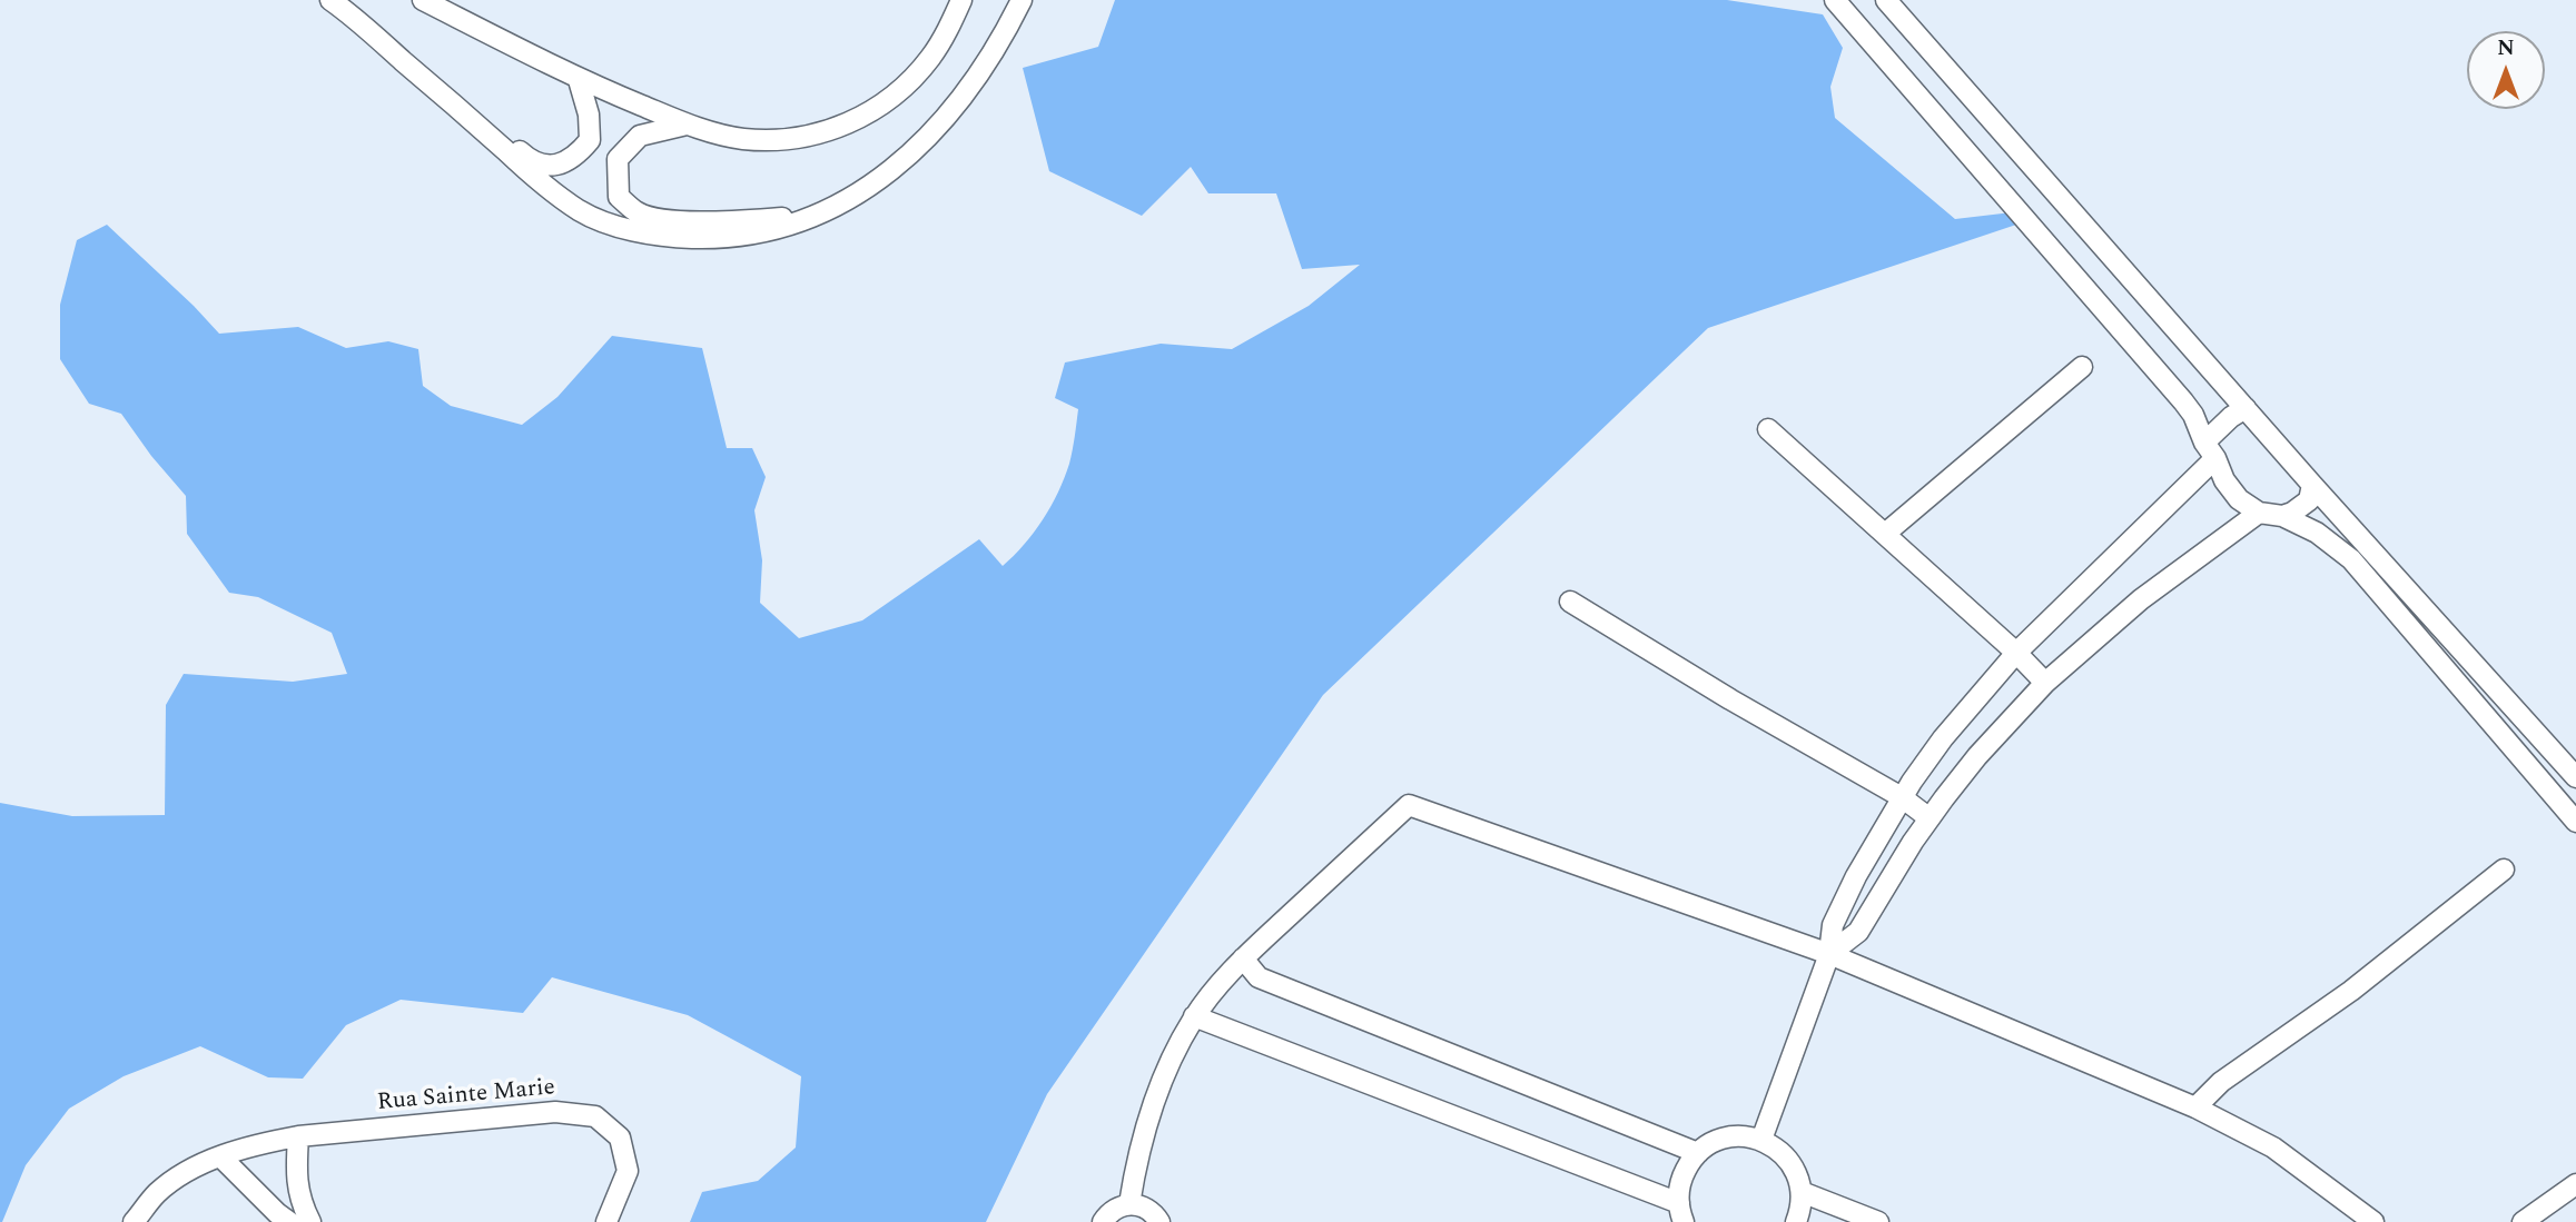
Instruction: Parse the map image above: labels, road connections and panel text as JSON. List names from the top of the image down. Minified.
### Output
{"streets":{"street":["Rua Sainte Marie"]},"north":"top"}
